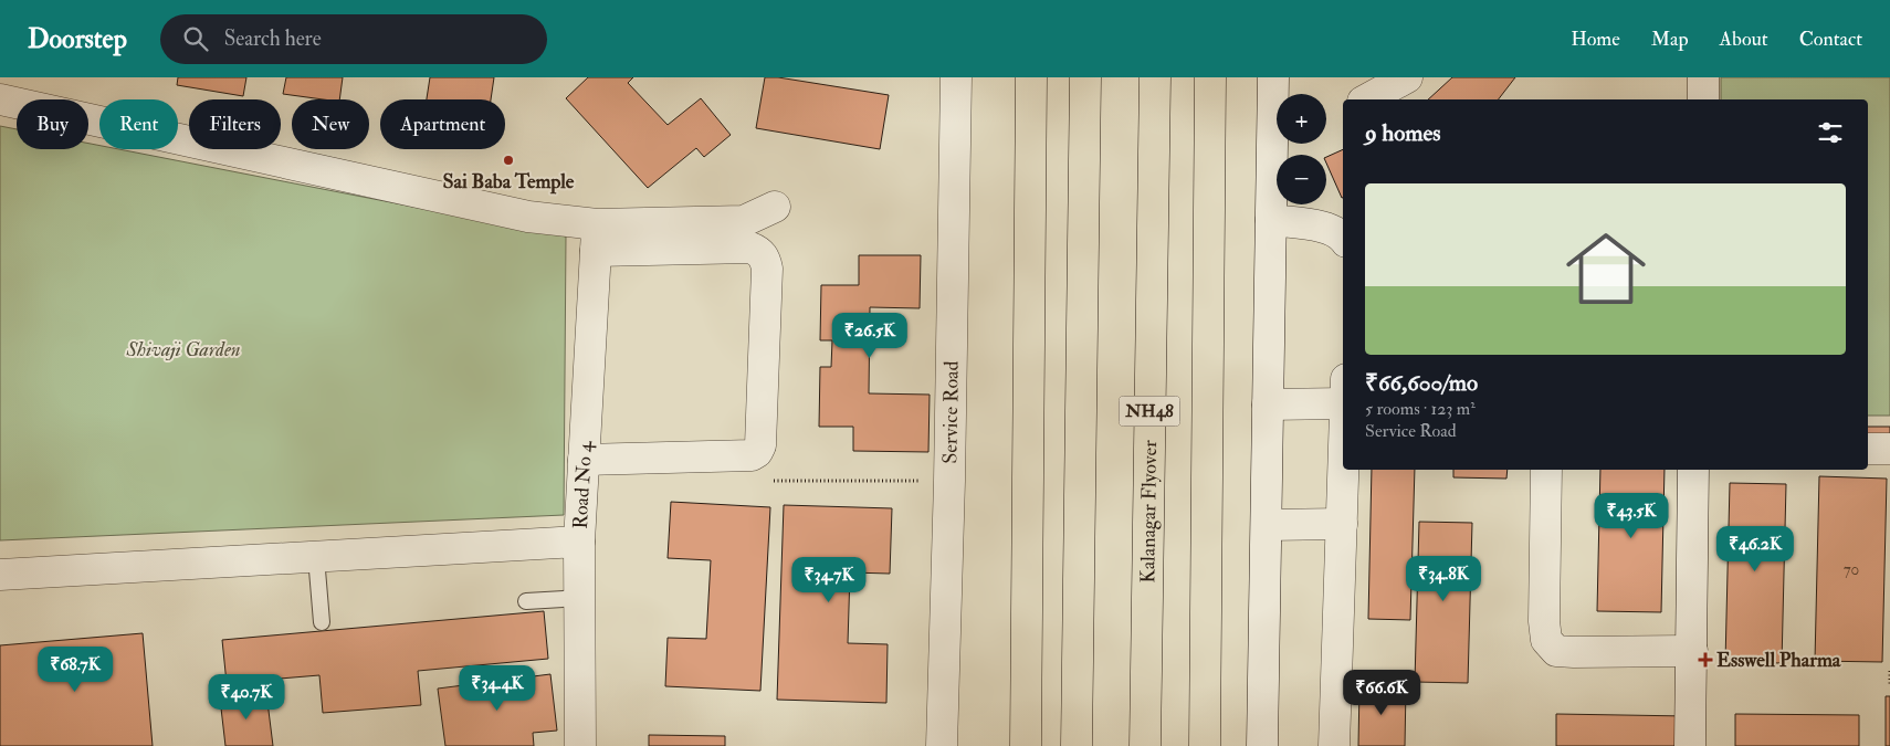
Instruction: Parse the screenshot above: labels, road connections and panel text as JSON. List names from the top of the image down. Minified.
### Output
{"streets":{"highway":["NH48","Kalanagar Flyover"],"street":["Service Road","Road No 4"]},"parks":["Shivaji Garden"],"places":{"other":["Sai Baba Temple"],"health":["Esswell Pharma"]},"house_numbers":["70"],"page":{"header":"Doorstep","search":"Search here","nav":["Home","Map","About","Contact"],"map_buttons":["+","−"],"chip":["Buy","Rent","Filters","New","Apartment"],"heading":"9 homes","list":[{"name":"₹66,600/mo","note":"5 rooms · 123 m² · Service Road"}],"price":["₹26.5K","₹43.5K","₹46.2K","₹34.8K","₹34.7K","₹68.7K","₹34.4K","₹66.6K","₹40.7K"]}}
